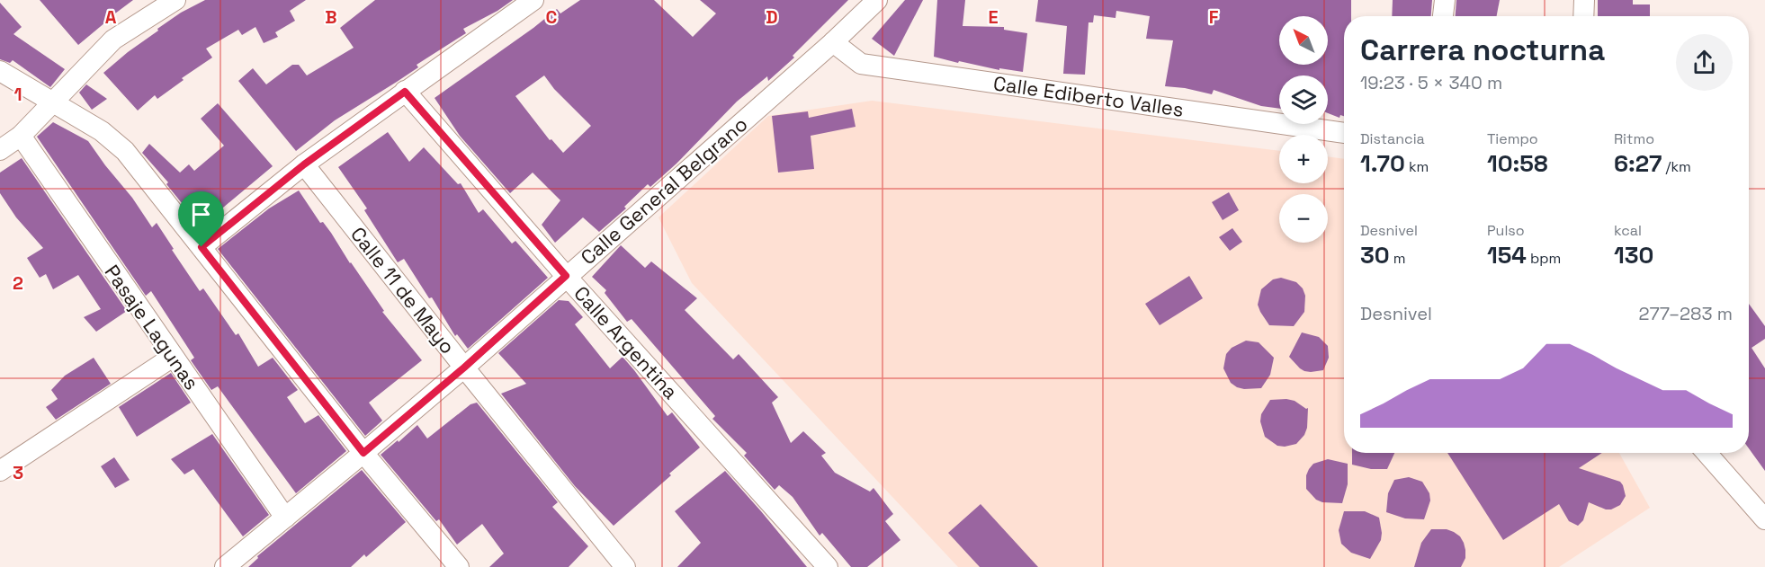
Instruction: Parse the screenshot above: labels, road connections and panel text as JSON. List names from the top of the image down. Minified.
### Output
{"streets":{"street":["Calle Ediberto Valles","Calle General Belgrano","Calle 11 de Mayo","Pasaje Lagunas","Calle Argentina"]},"crossings":[["Calle Ediberto Valles","Calle General Belgrano"],["Calle General Belgrano","Calle 11 de Mayo"],["Calle General Belgrano","Pasaje Lagunas"],["Calle General Belgrano","Calle Argentina"]],"north":"top left","page":{"map_buttons":["+","−"],"heading":["Carrera nocturna","19:23 · 5 × 340 m"],"stats":[["Distancia","1.70 km"],["Tiempo","10:58"],["Ritmo","6:27 /km"],["Desnivel","30 m"],["Pulso","154 bpm"],["kcal","130"]],"chart":["Desnivel","277–283 m"]},"grid":{"columns":["A","B","C","D","E","F"],"rows":["1","2","3"]}}
